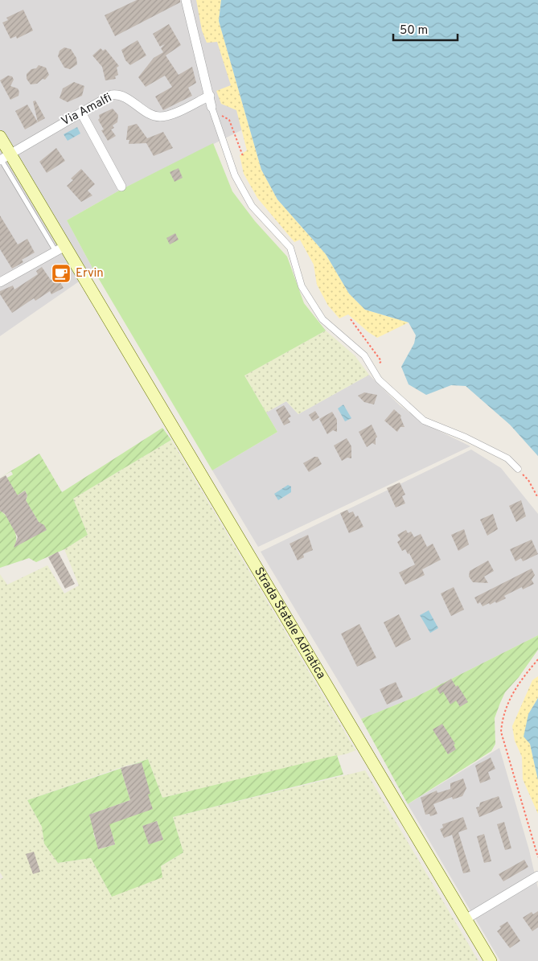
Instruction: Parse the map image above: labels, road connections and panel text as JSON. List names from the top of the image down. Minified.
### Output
{"streets":{"main road":["Strada Statale Adriatica"],"street":["Via Amalfi"]},"crossings":[["Via Amalfi","Strada Statale Adriatica"]],"places":{"cafe":["Ervin"]},"scale_bar":"50 m"}
